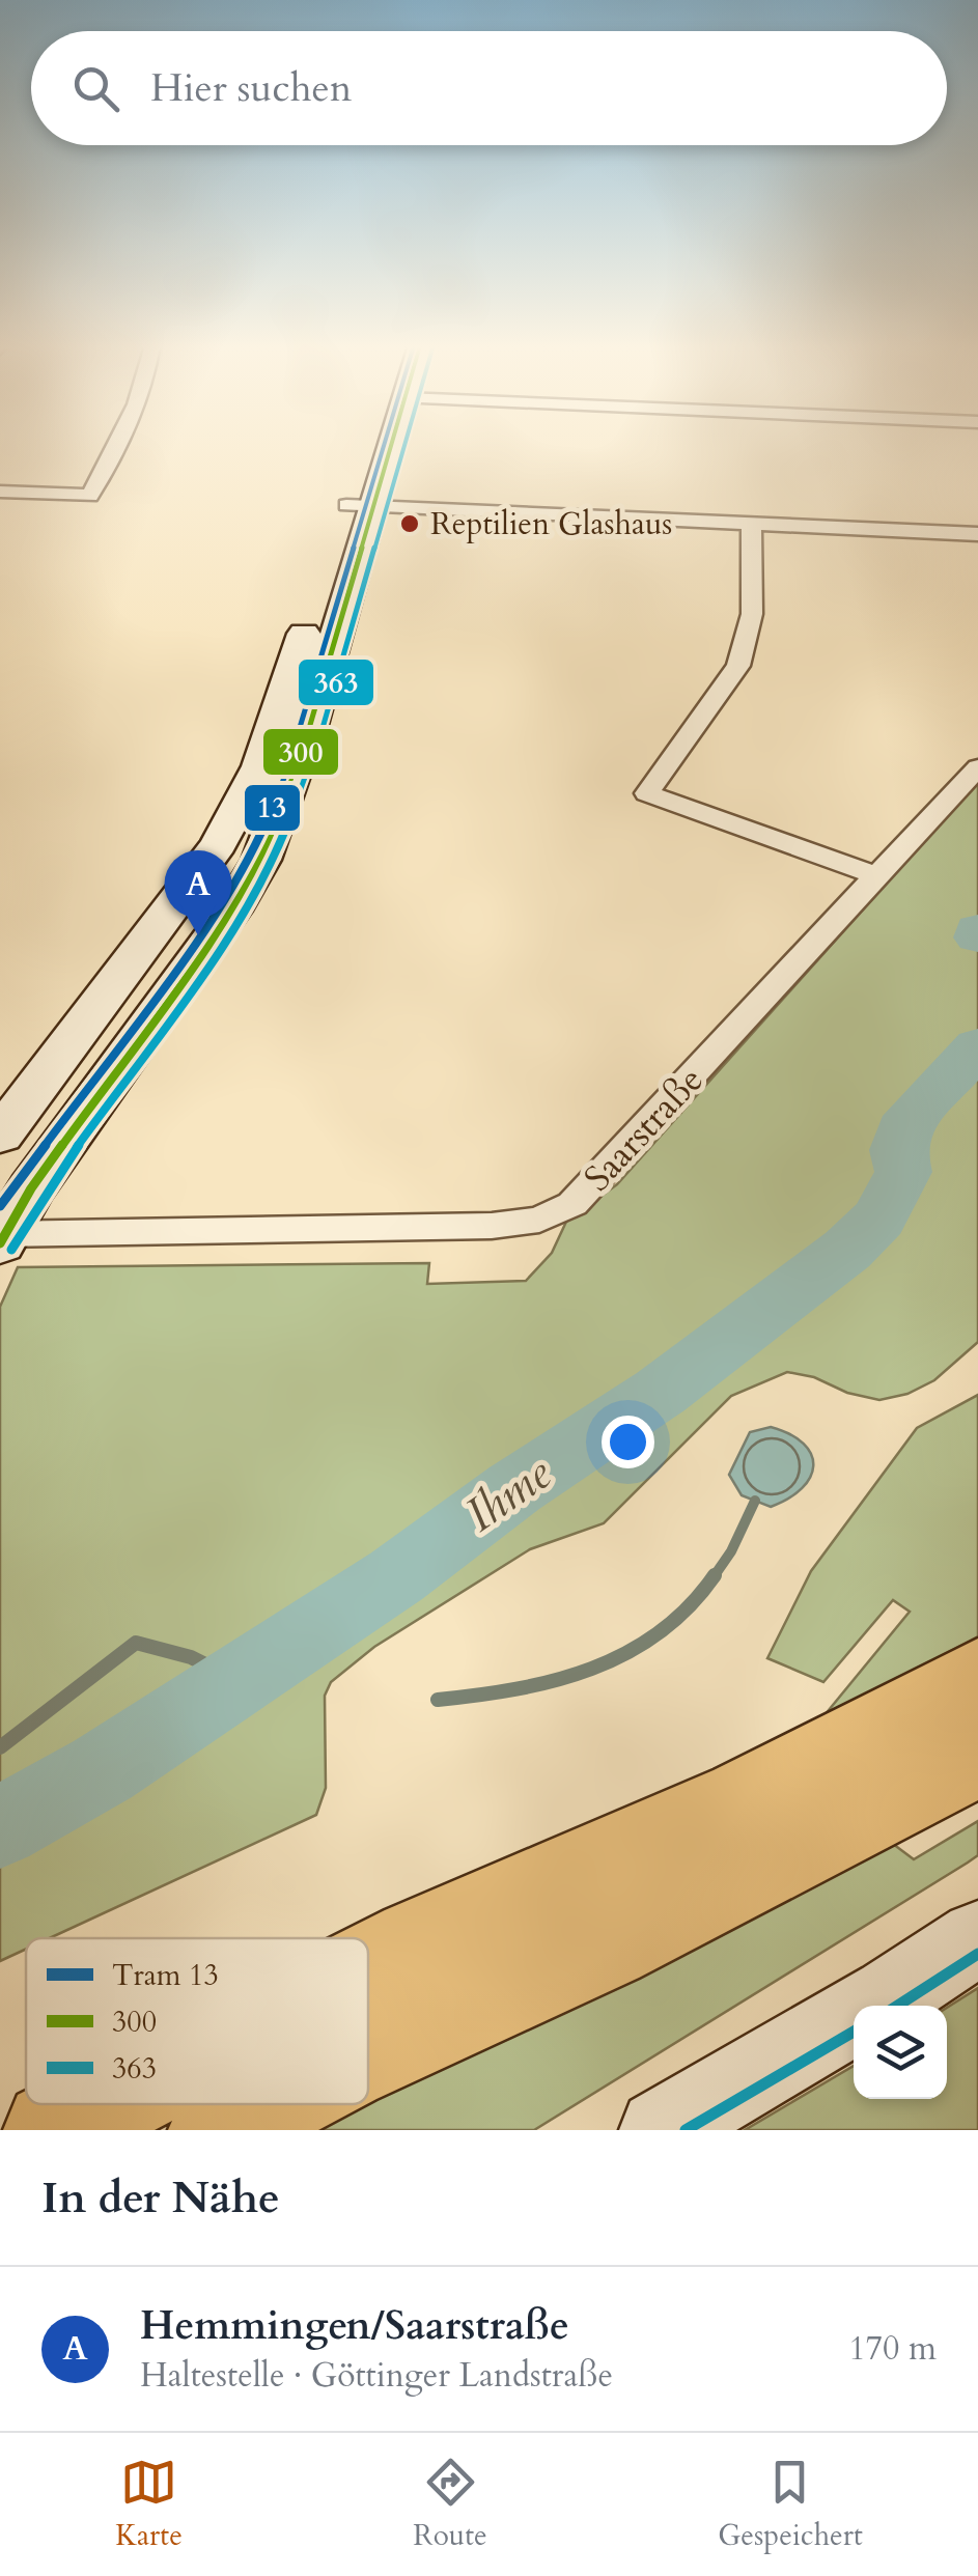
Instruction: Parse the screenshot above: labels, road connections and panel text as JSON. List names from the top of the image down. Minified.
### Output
{"streets":{"street":["Saarstraße"]},"water":["Ihme"],"places":["Reptilien Glashaus"],"lines":["tram line 13","transit line 300","transit line 363"],"legend":["Tram 13","300","363"],"page":{"search":"Hier suchen","pins":"A","heading":"In der Nähe","list":[{"mark":"A","name":"Hemmingen/Saarstraße","note":"Haltestelle · Göttinger Landstraße","value":"170 m"}],"nav":["Karte","Route","Gespeichert"]}}
